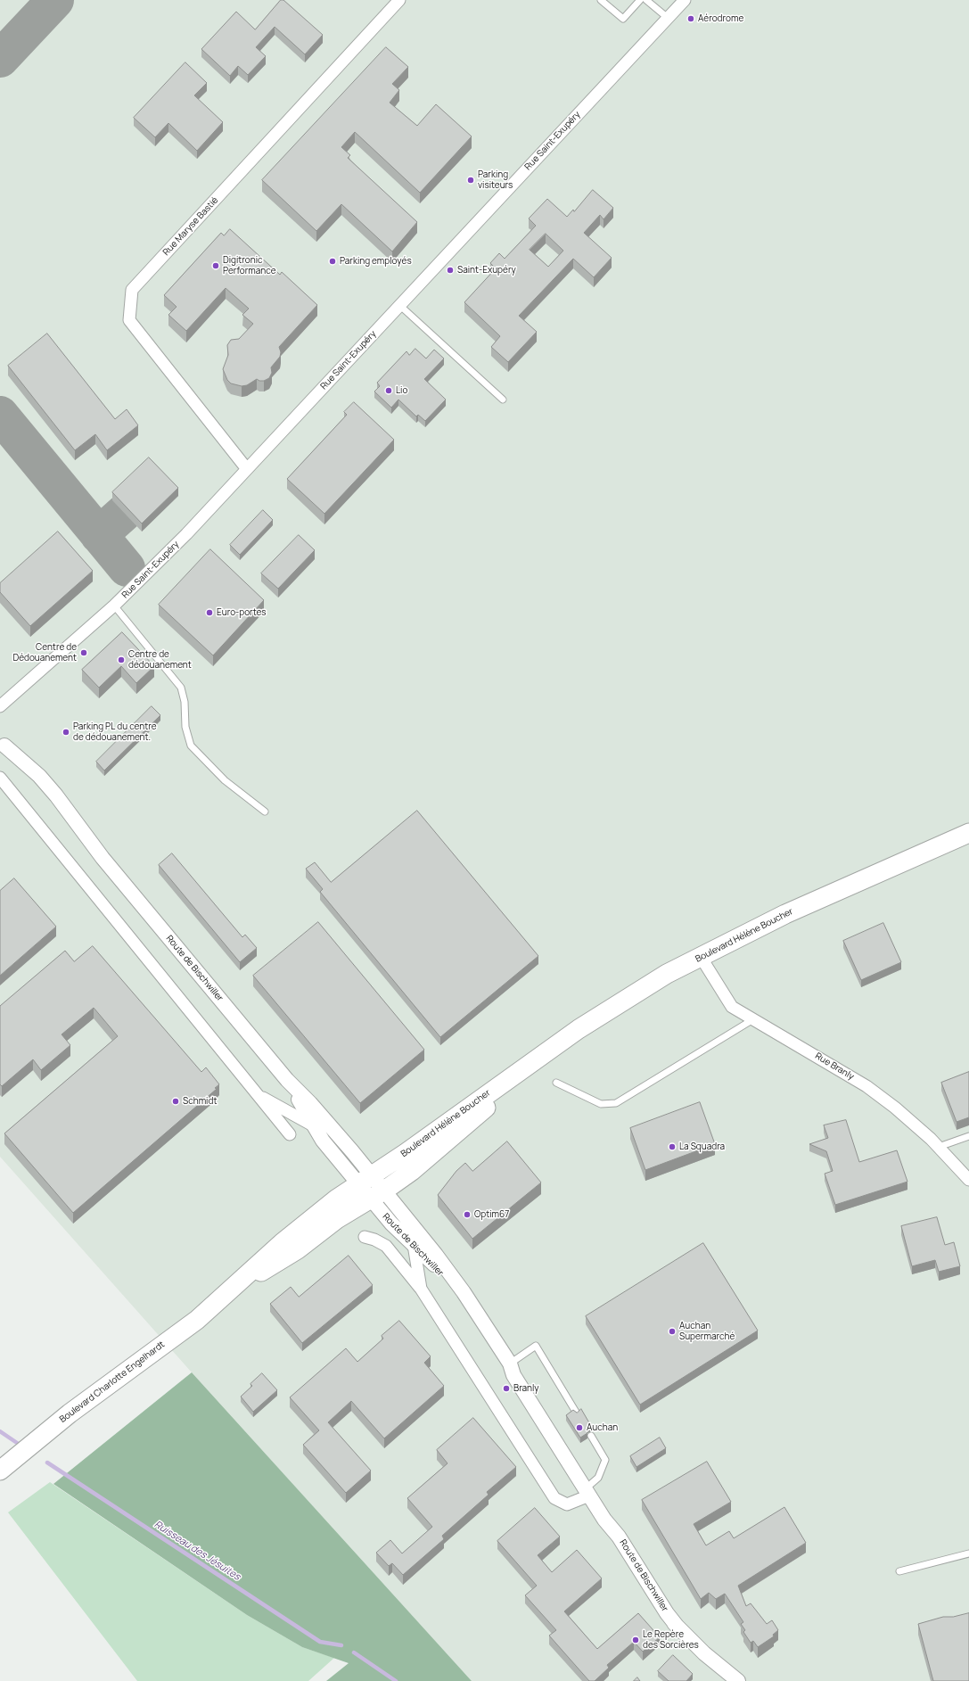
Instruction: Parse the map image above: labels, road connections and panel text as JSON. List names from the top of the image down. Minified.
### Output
{"streets":{"main road":["Boulevard Hélène Boucher","Boulevard Charlotte Engelhardt"],"street":["Rue Saint-Exupéry","Rue Maryse Bastié","Route de Bischwiller","Rue Branly"]},"crossings":[["Rue Saint-Exupéry","Rue Maryse Bastié"],["Boulevard Hélène Boucher","Route de Bischwiller"],["Boulevard Hélène Boucher","Rue Branly"],["Boulevard Hélène Boucher","Boulevard Charlotte Engelhardt"],["Route de Bischwiller","Boulevard Charlotte Engelhardt"]],"water":["Ruisseau des Jésuites"],"places":["Aérodrome","Parking visiteurs","Parking employés","Digitronic Performance","Saint-Exupéry","Lio","Euro-portes","Centre de Dédouanement","Centre de dédouanement","Parking PL du centre de dédouanement.","Schmidt","La Squadra","Optim67","Auchan Supermarché","Branly","Auchan","Le Repère des Sorcières"]}
